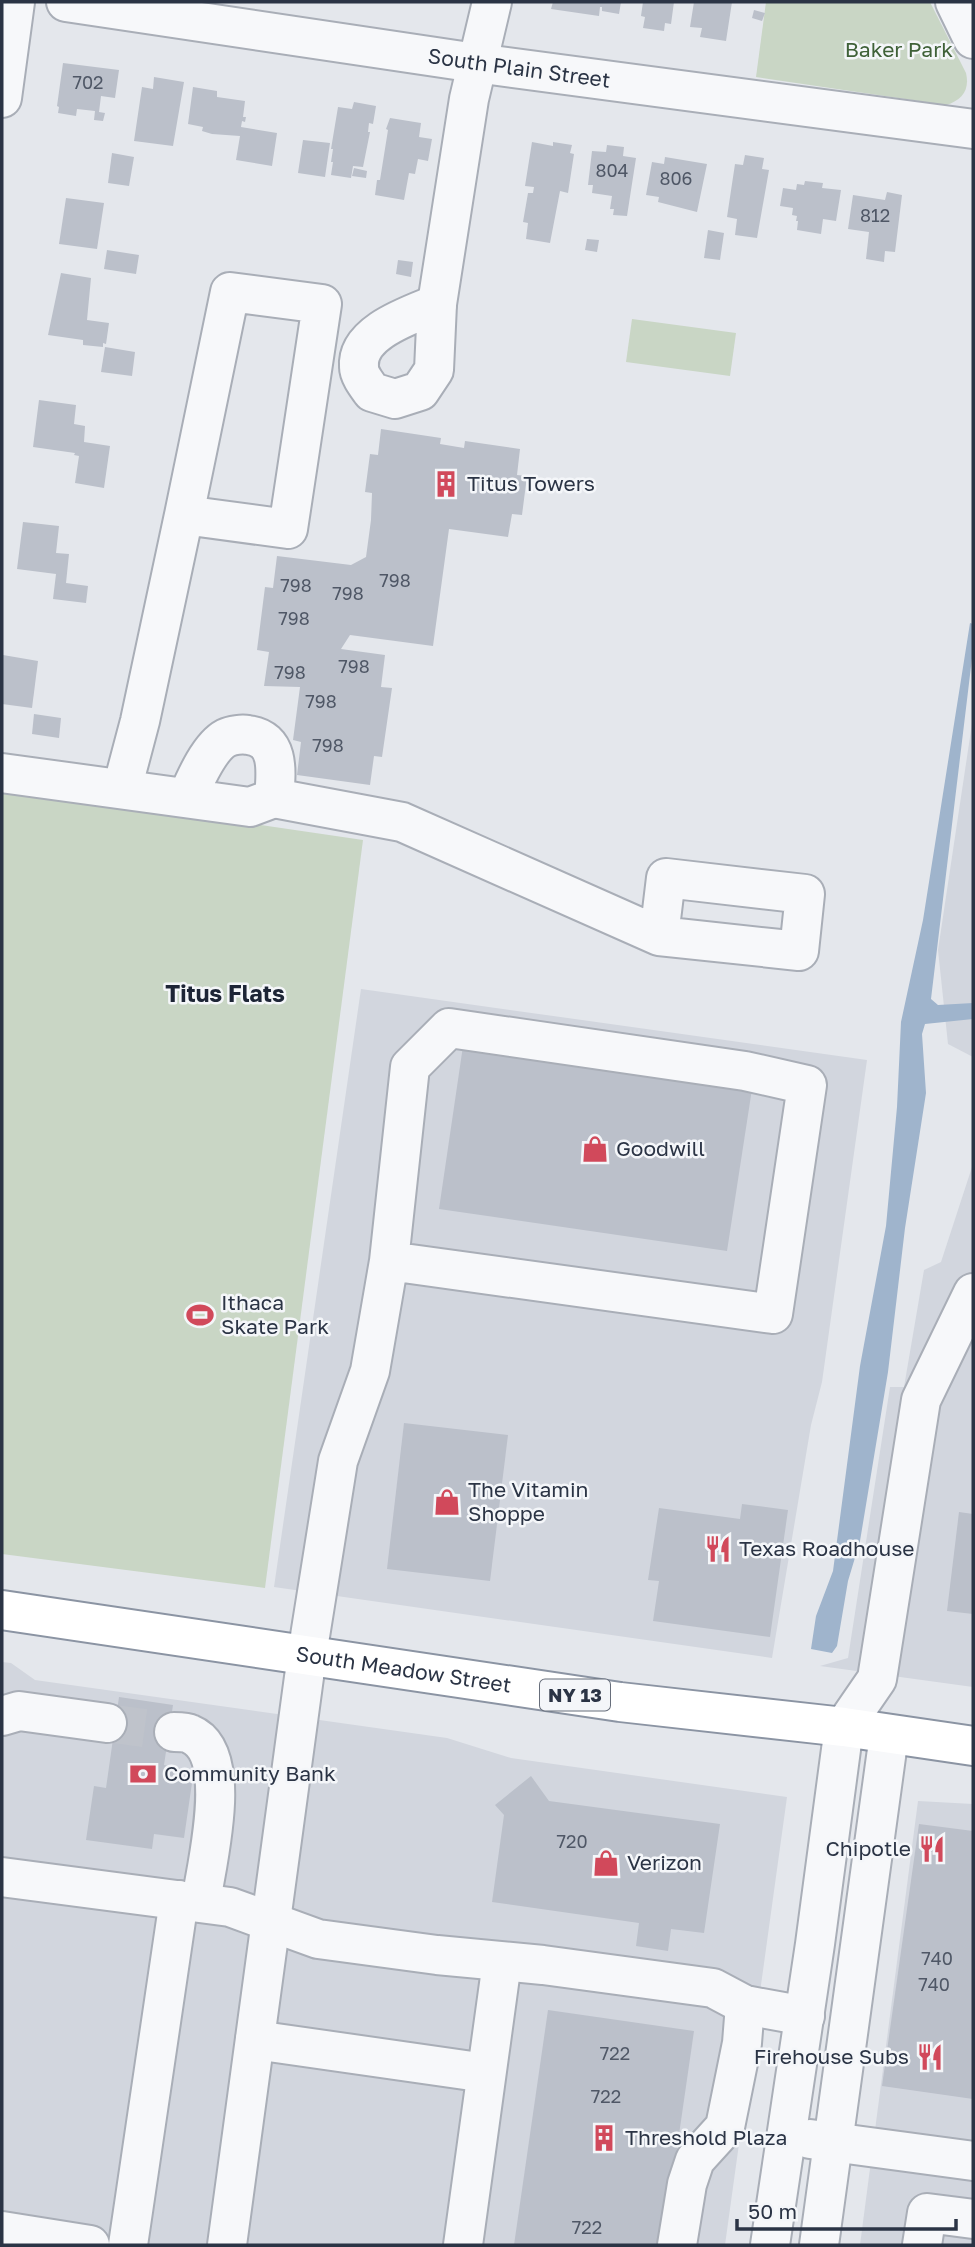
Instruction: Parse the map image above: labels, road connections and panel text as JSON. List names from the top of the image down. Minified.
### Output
{"streets":{"highway":["South Meadow Street","NY 13"],"street":["South Plain Street"]},"districts":["Titus Flats"],"parks":["Baker Park"],"places":{"building":["Titus Towers","Threshold Plaza"],"shop":["Goodwill","The Vitamin Shoppe","Verizon"],"sports":["Ithaca Skate Park"],"restaurant":["Texas Roadhouse","Chipotle","Firehouse Subs"],"bank":["Community Bank"]},"house_numbers":["702","804","806","812","798","798","798","798","798","798","798","798","720","740","740","722","722","722"],"scale_bar":"50 m"}
